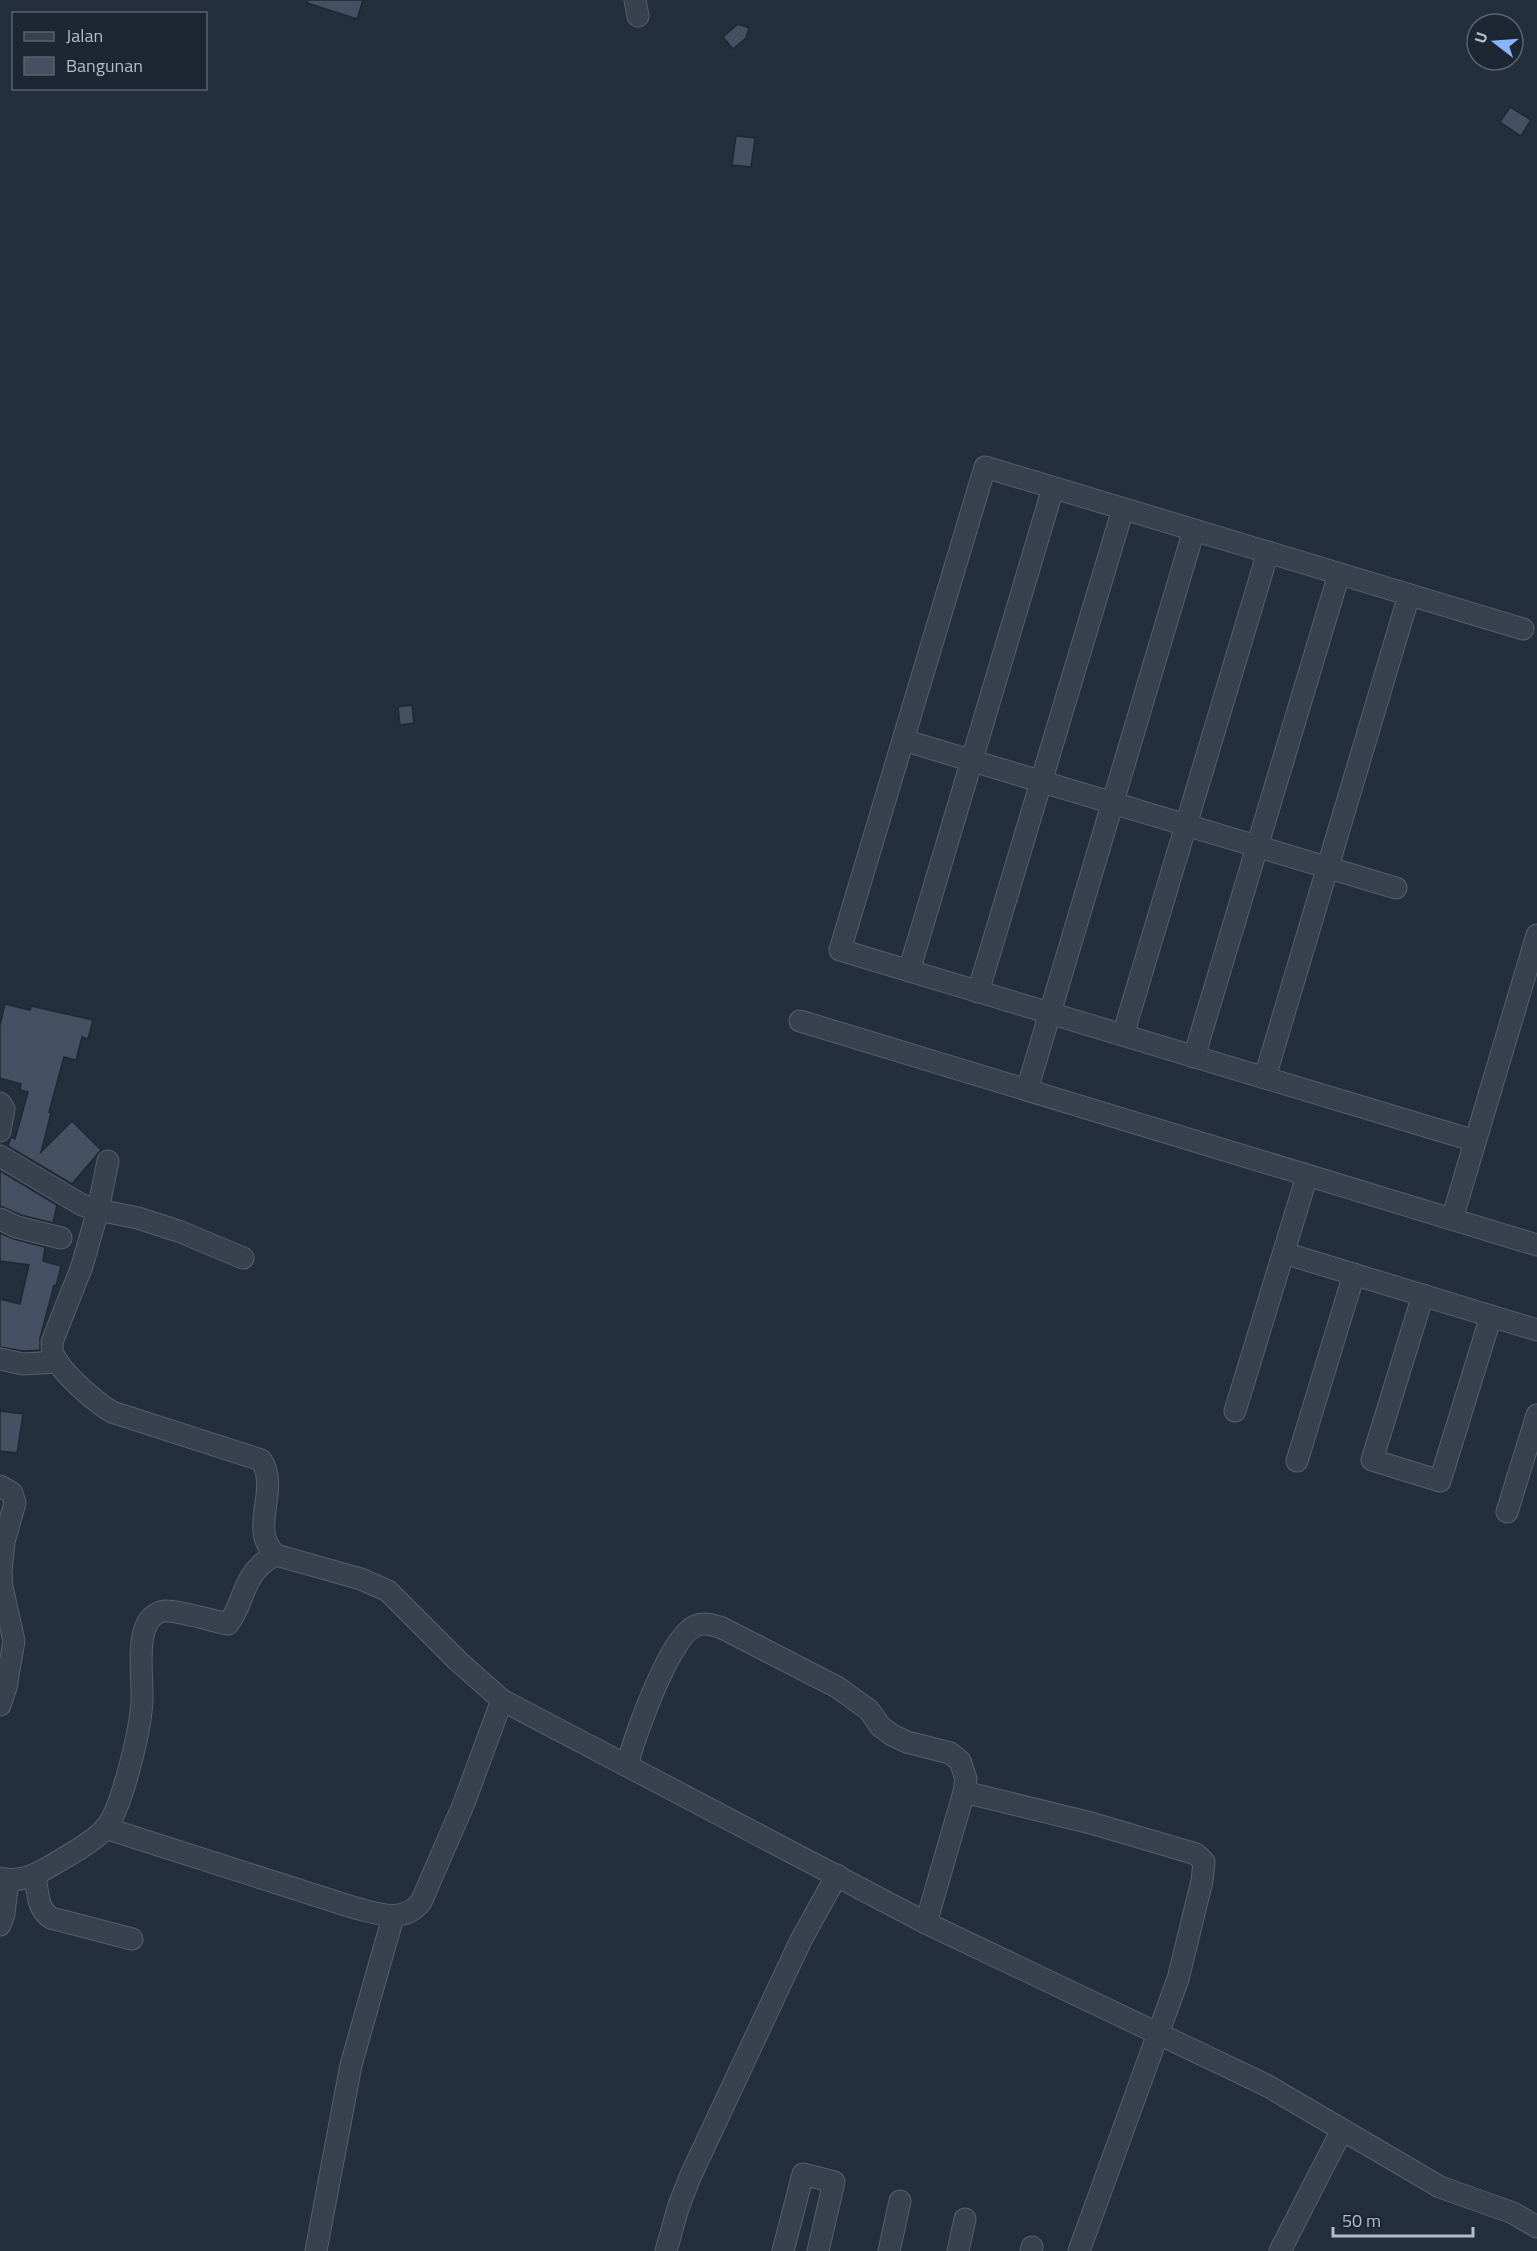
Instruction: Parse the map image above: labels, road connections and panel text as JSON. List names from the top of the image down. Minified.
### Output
{"legend":["Jalan","Bangunan"],"scale_bar":"50 m","north":"left"}
